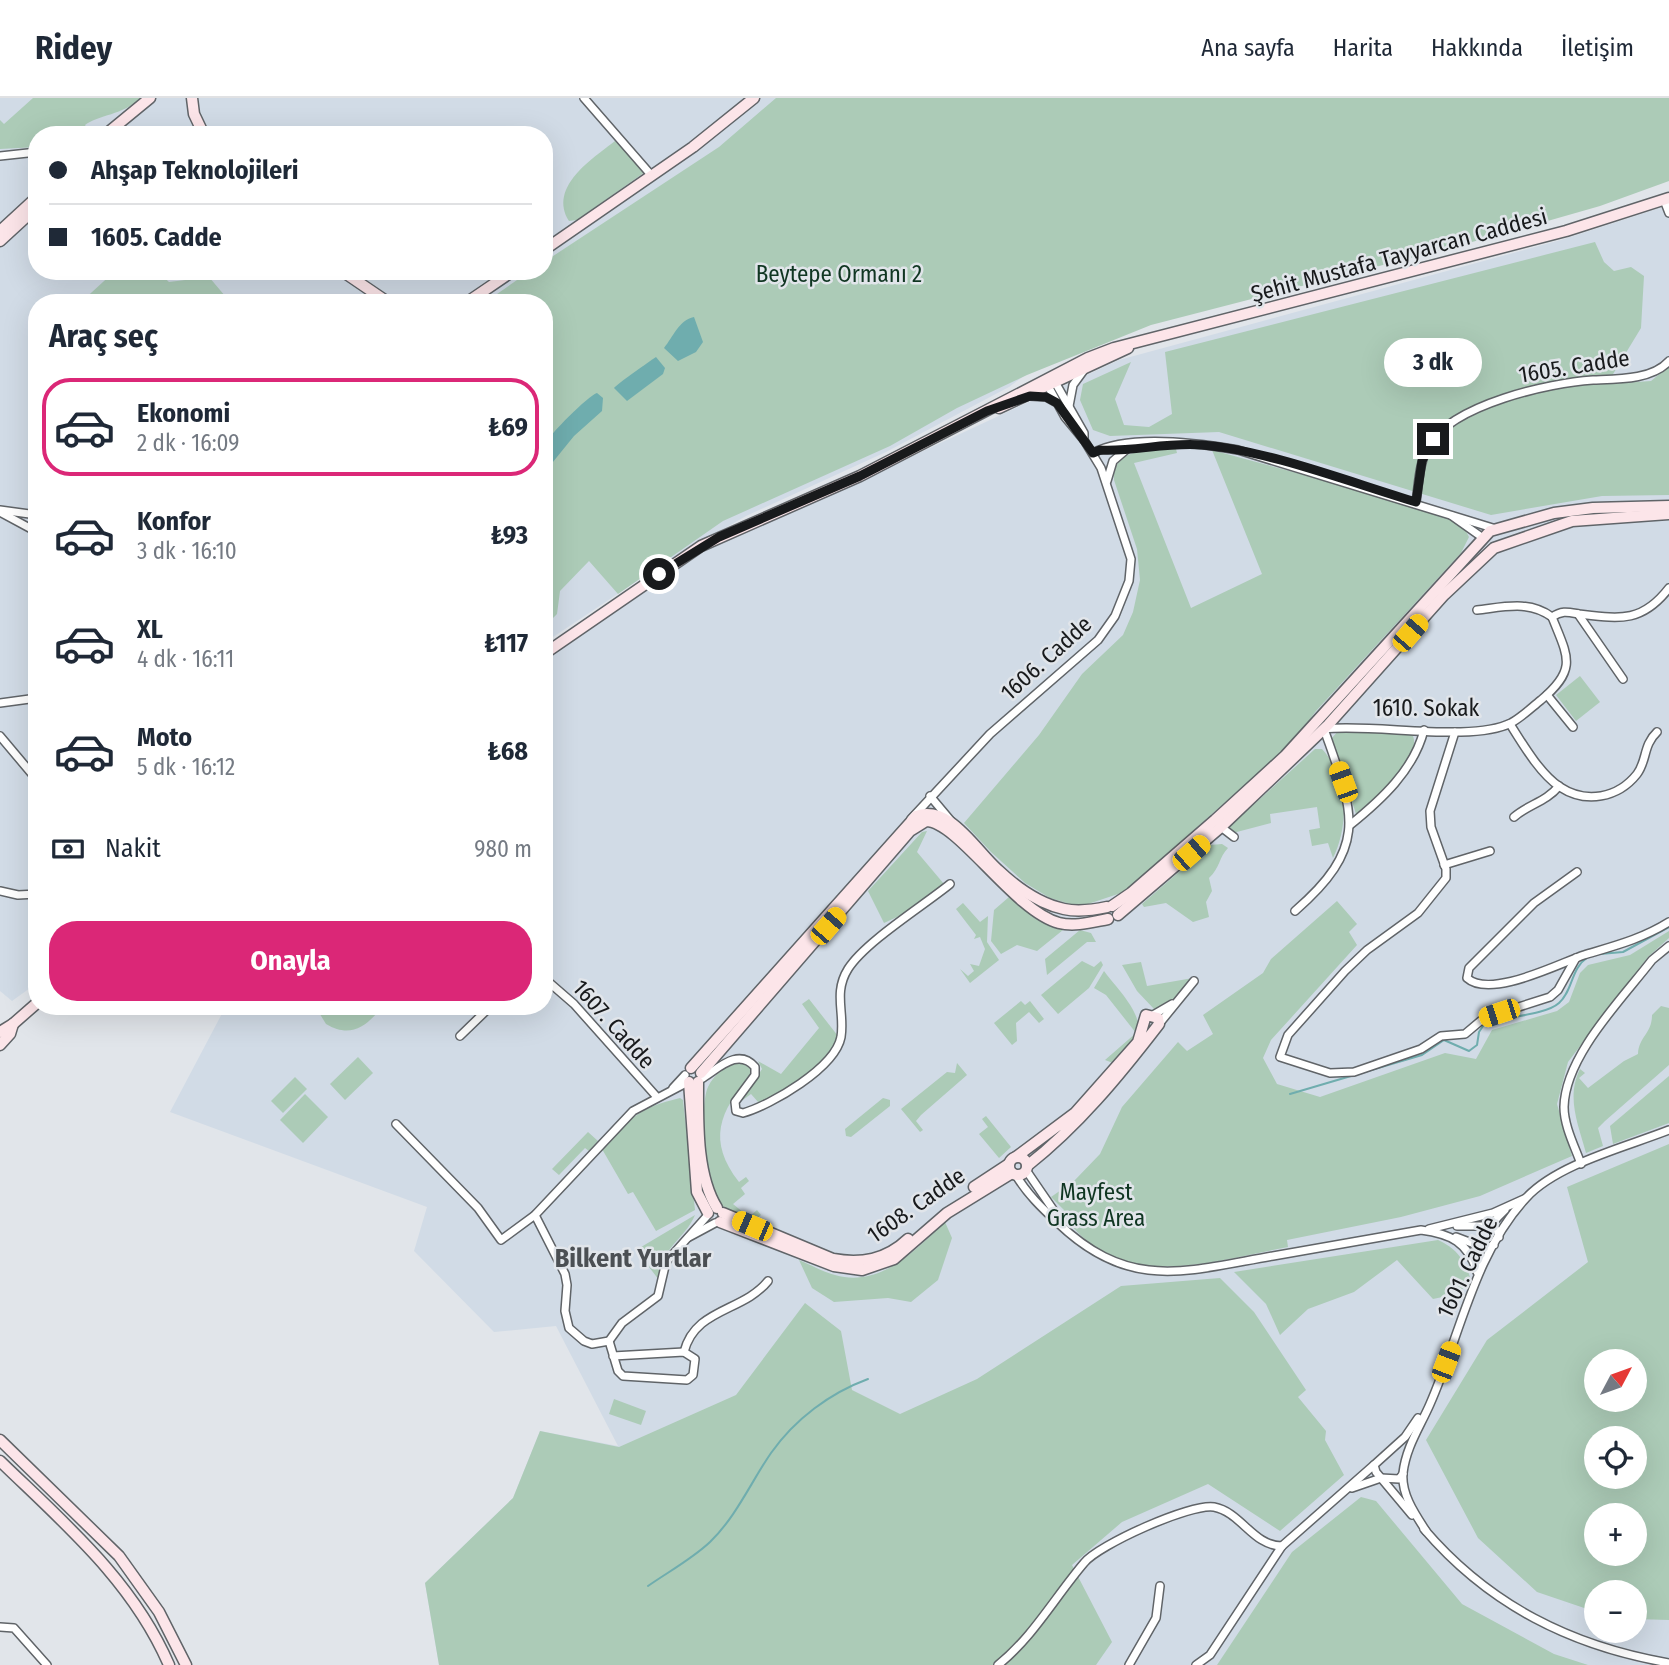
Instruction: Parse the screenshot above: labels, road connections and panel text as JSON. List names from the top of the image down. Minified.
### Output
{"streets":{"street":["Şehit Mustafa Tayyarcan Caddesi","1605. Cadde","1606. Cadde","1610. Sokak","1607. Cadde","1608. Cadde","1601. Cadde"]},"districts":["Bilkent Yurtlar"],"parks":["Beytepe Ormanı 2","Mayfest Grass Area"],"north":"top right","page":{"header":"Ridey","nav":["Ana sayfa","Harita","Hakkında","İletişim"],"banner":["Ahşap Teknolojileri","1605. Cadde"],"heading":"Araç seç","bubble":"3 dk","list":[{"name":"Ekonomi","note":"2 dk · 16:09","value":"₺69"},{"name":"Konfor","note":"3 dk · 16:10","value":"₺93"},{"name":"XL","note":"4 dk · 16:11","value":"₺117"},{"name":"Moto","note":"5 dk · 16:12","value":"₺68"}],"pay":["Nakit","980 m"],"buttons":"Onayla","map_buttons":["+","−"]}}
